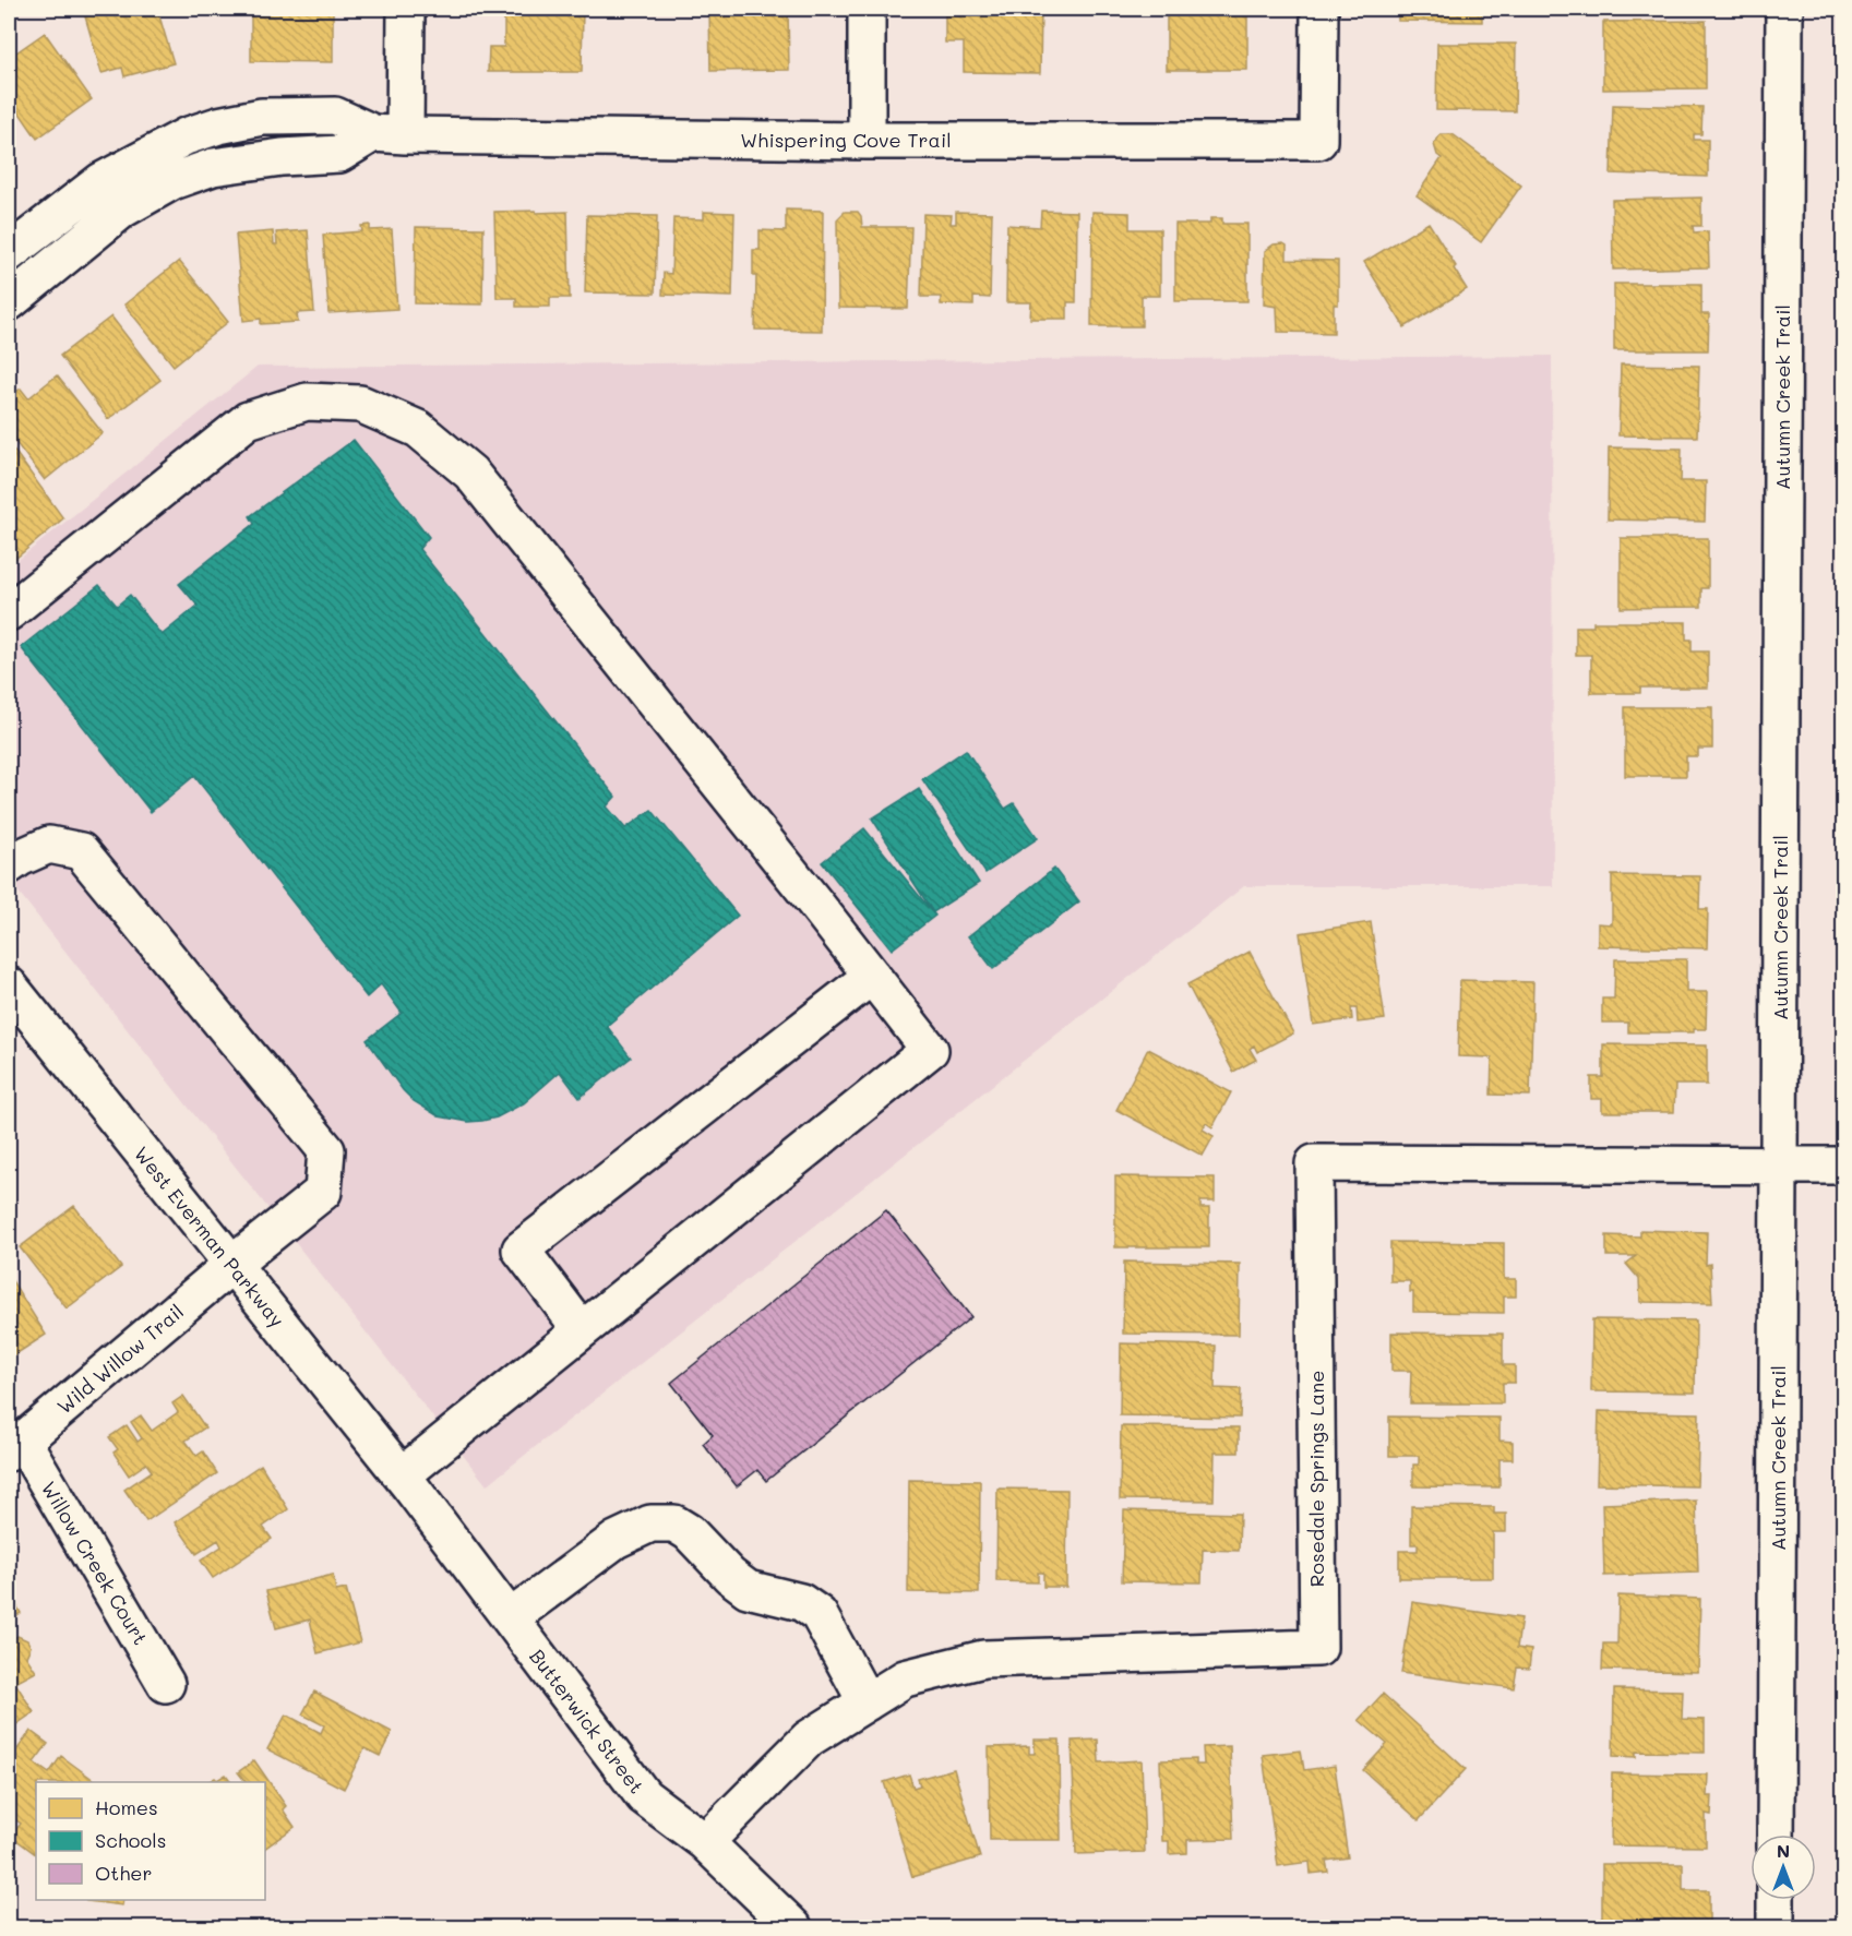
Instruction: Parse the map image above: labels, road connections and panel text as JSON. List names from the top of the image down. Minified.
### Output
{"streets":{"street":["Whispering Cove Trail","Autumn Creek Trail","West Everman Parkway","Wild Willow Trail","Rosedale Springs Lane","Willow Creek Court","Butterwick Street"]},"crossings":[["Autumn Creek Trail","Rosedale Springs Lane"],["West Everman Parkway","Wild Willow Trail"],["West Everman Parkway","Butterwick Street"],["Wild Willow Trail","Willow Creek Court"],["Rosedale Springs Lane","Butterwick Street"]],"legend":["Homes","Schools","Other"],"north":"top"}
